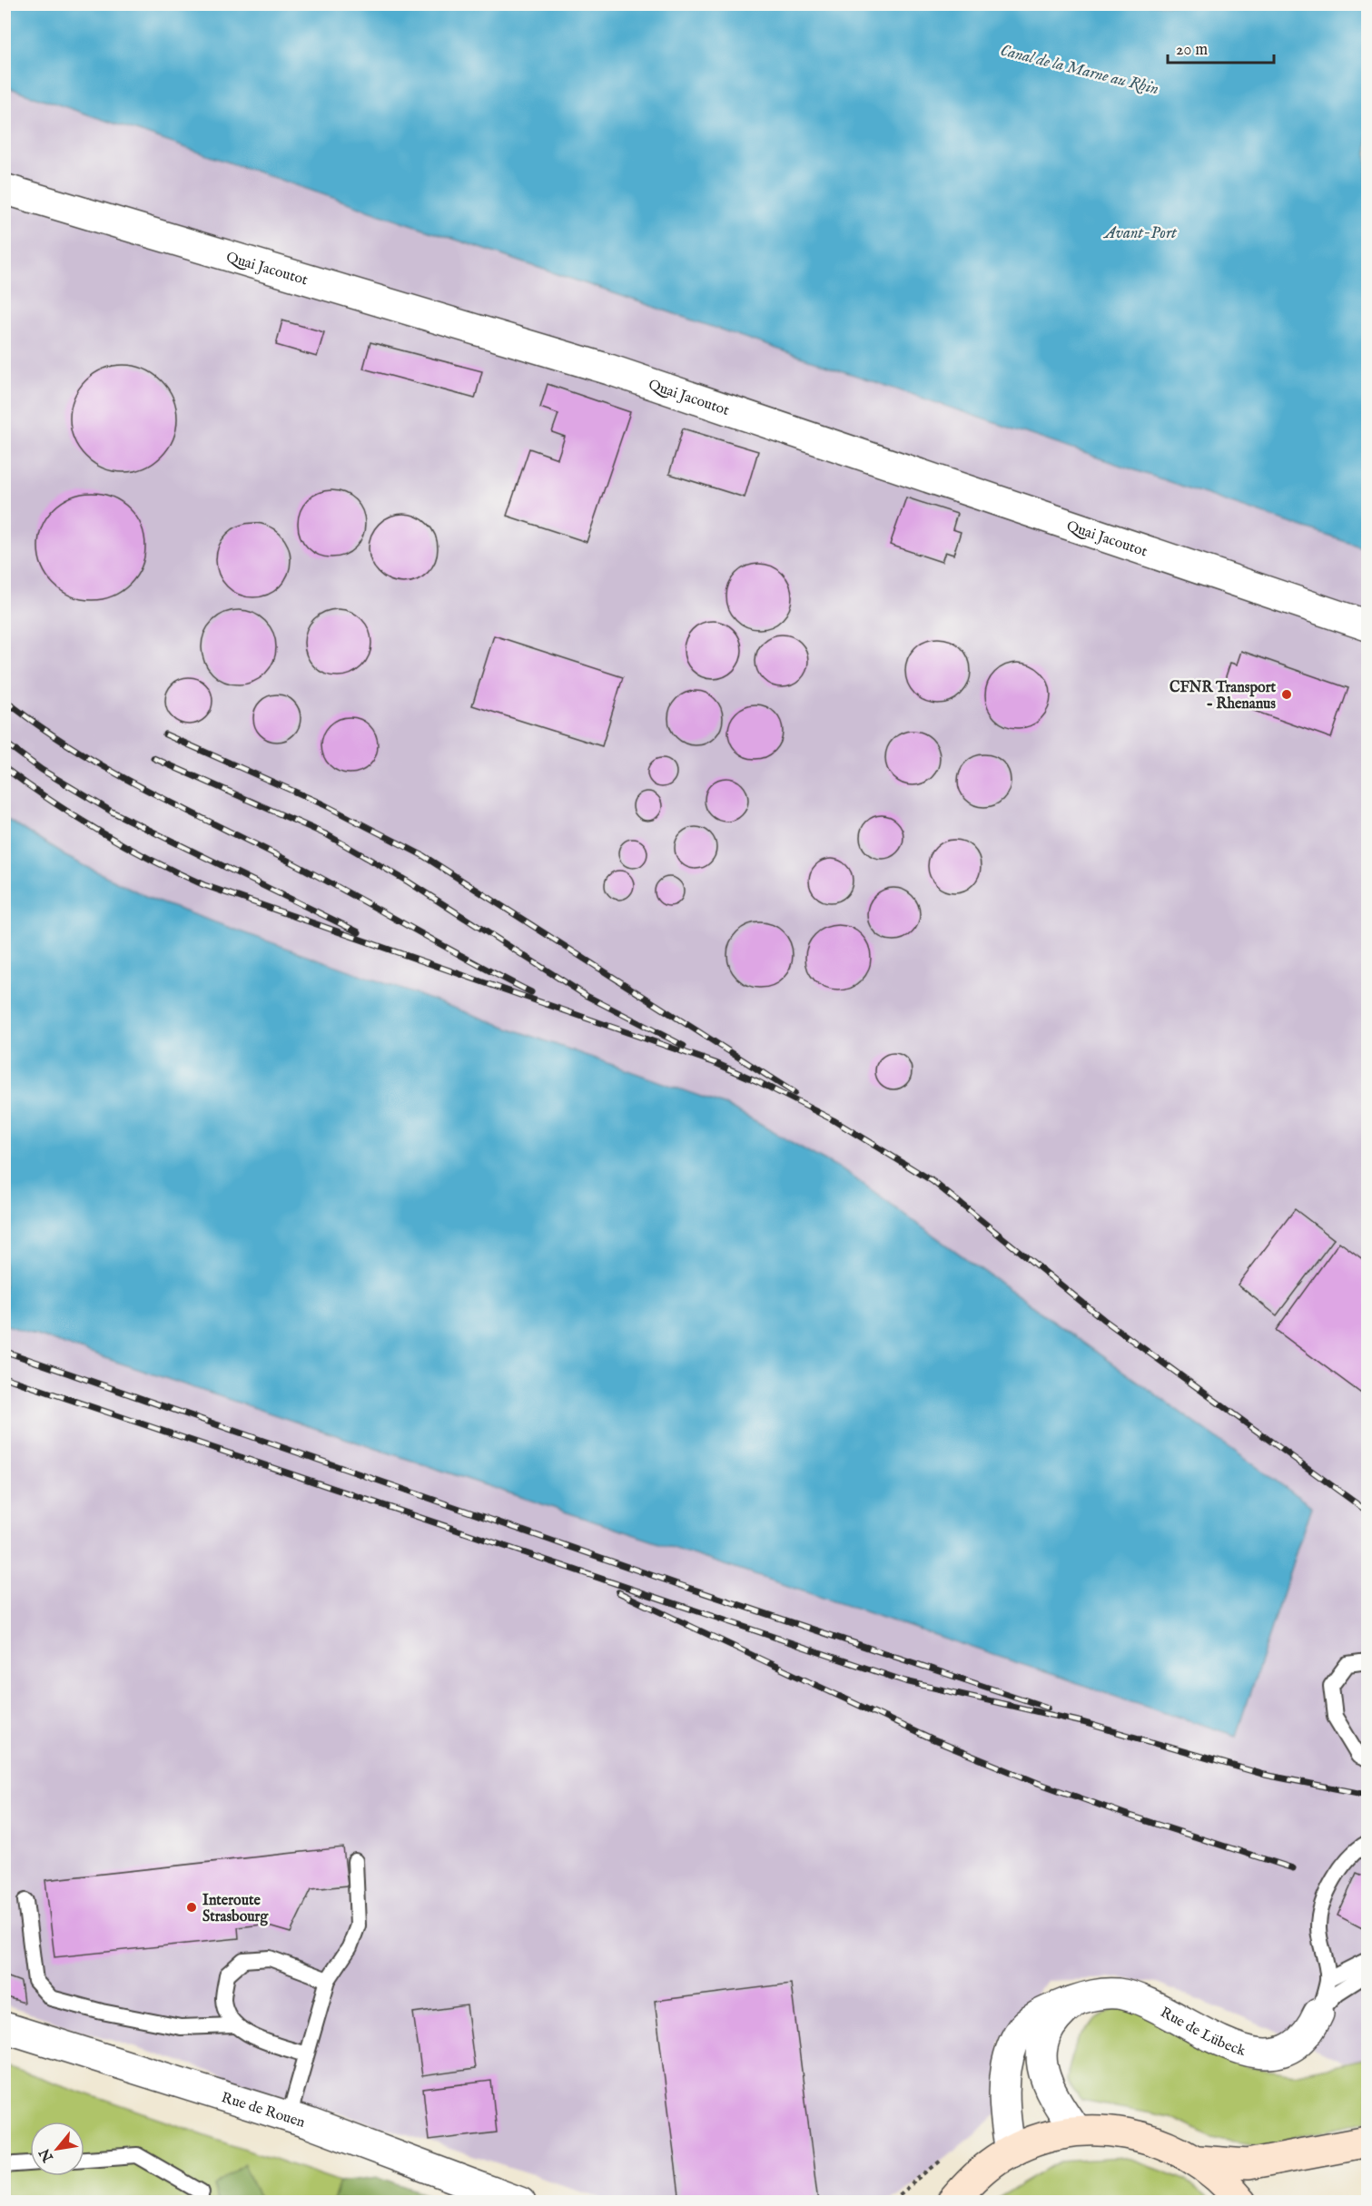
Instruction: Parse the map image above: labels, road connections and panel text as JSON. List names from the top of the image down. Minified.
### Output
{"streets":{"street":["Quai Jacoutot","Rue de Lübeck","Rue de Rouen"]},"water":["Canal de la Marne au Rhin","Avant-Port"],"places":["CFNR Transport - Rhenanus","Interoute Strasbourg"],"scale_bar":"20 m","north":"bottom left"}
